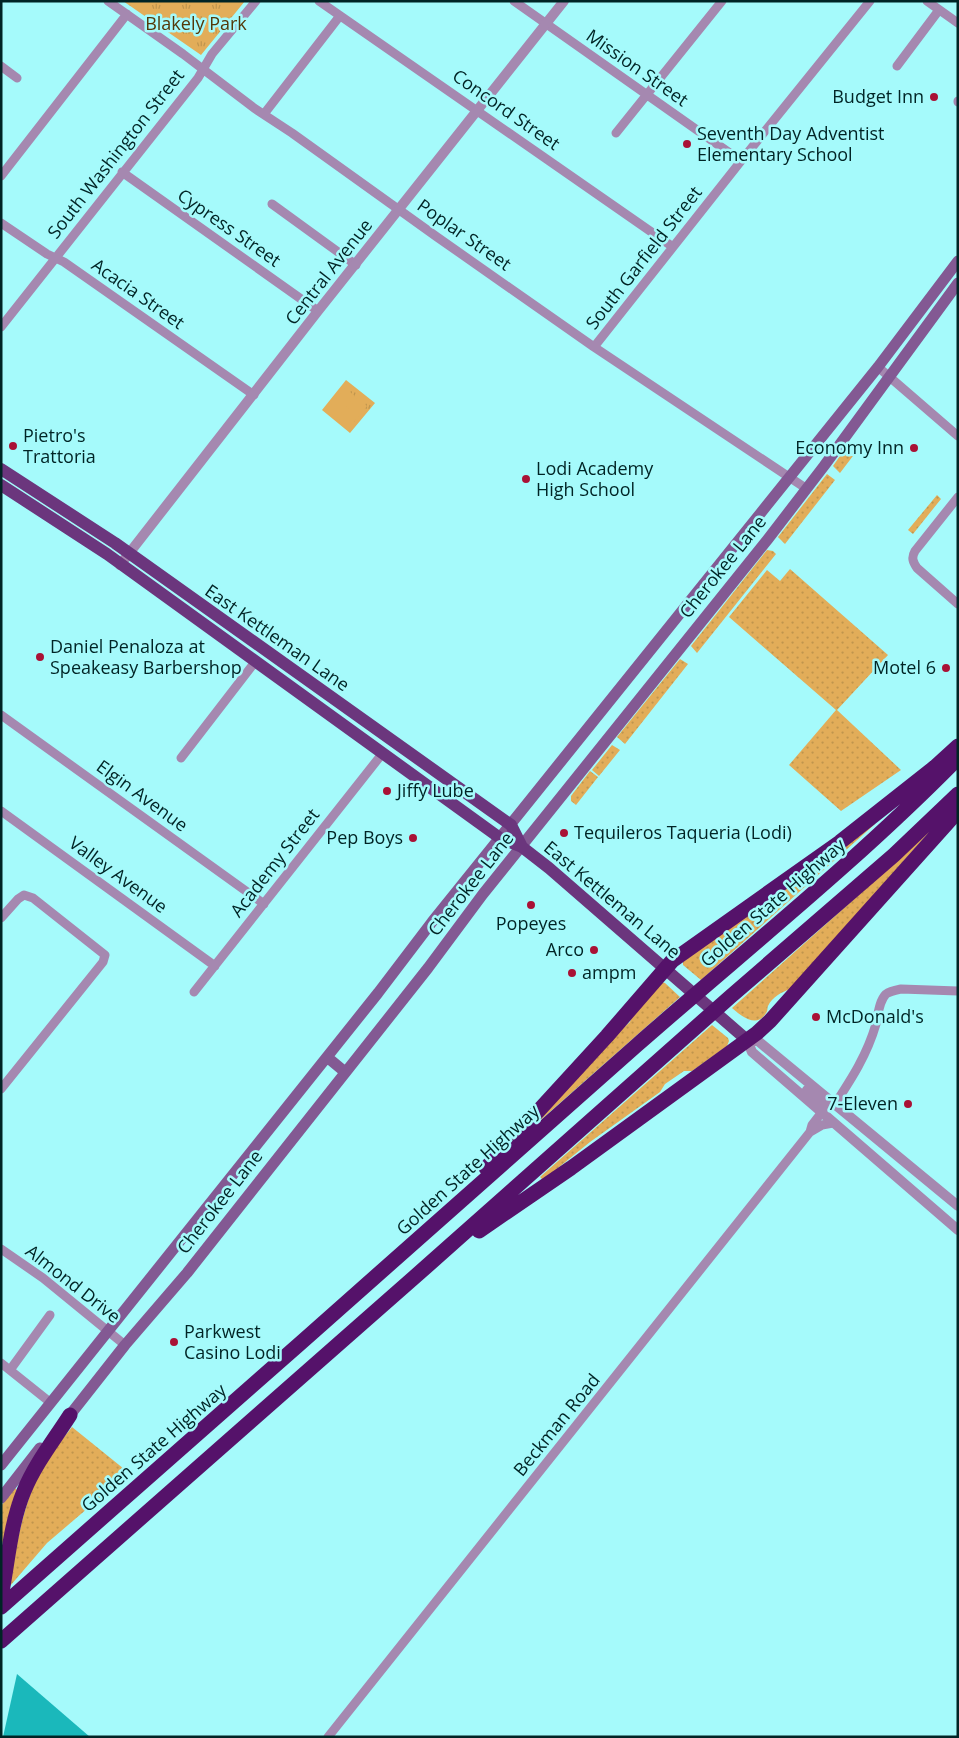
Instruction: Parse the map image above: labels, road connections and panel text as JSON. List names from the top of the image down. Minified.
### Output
{"streets":{"highway":["Golden State Highway"],"main road":["Cherokee Lane","East Kettleman Lane"],"street":["Mission Street","Concord Street","South Washington Street","Cypress Street","Poplar Street","South Garfield Street","Central Avenue","Acacia Street","Elgin Avenue","Academy Street","Valley Avenue","Almond Drive","Beckman Road"]},"crossings":[["Mission Street","South Garfield Street"],["Mission Street","Central Avenue"],["Concord Street","South Garfield Street"],["Concord Street","Central Avenue"],["South Washington Street","Cypress Street"],["South Washington Street","Poplar Street"],["South Washington Street","Acacia Street"],["Cypress Street","Central Avenue"],["Poplar Street","South Garfield Street"],["Poplar Street","Central Avenue"],["Poplar Street","Cherokee Lane"],["Central Avenue","Acacia Street"],["Central Avenue","East Kettleman Lane"],["Cherokee Lane","East Kettleman Lane"],["Cherokee Lane","Almond Drive"],["East Kettleman Lane","Academy Street"],["East Kettleman Lane","Beckman Road"],["Elgin Avenue","Academy Street"],["Academy Street","Valley Avenue"]],"parks":["Blakely Park"],"places":["Budget Inn","Seventh Day Adventist Elementary School","Pietro's Trattoria","Economy Inn","Lodi Academy High School","Daniel Penaloza at Speakeasy Barbershop","Motel 6","Jiffy Lube","Tequileros Taqueria (Lodi)","Pep Boys","Popeyes","Arco","ampm","McDonald's","7-Eleven","Parkwest Casino Lodi"]}
